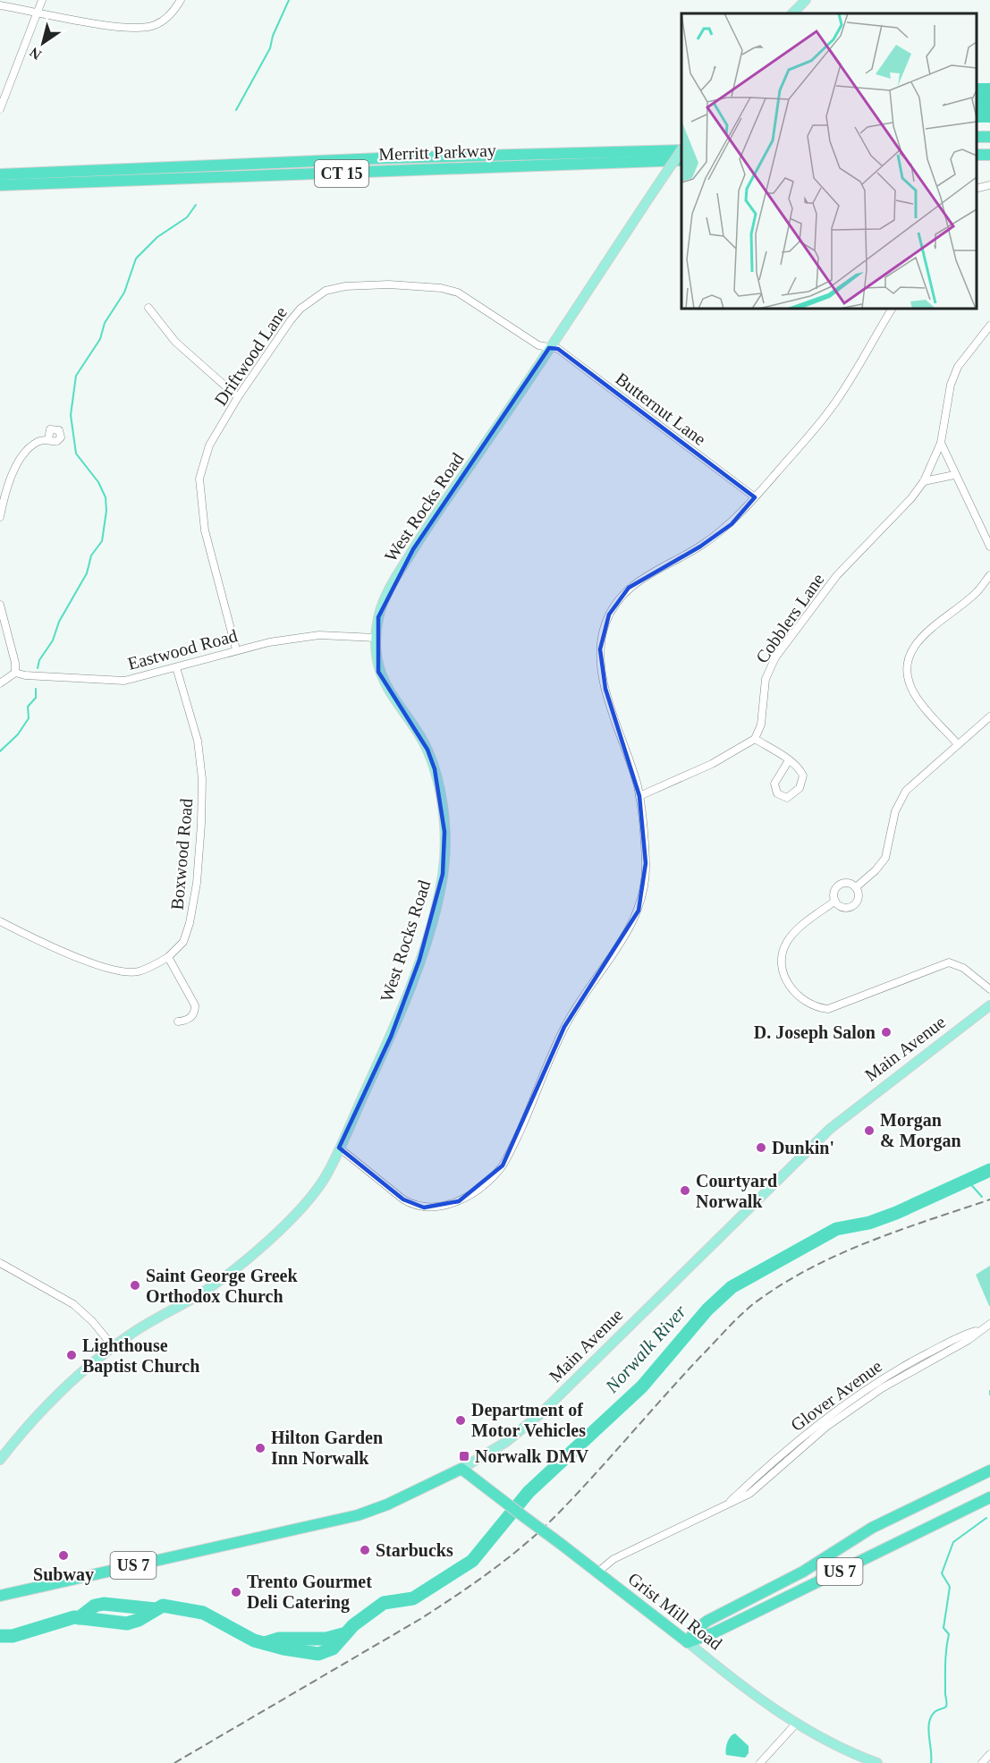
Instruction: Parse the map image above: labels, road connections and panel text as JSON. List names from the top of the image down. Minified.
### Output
{"streets":{"highway":["Merritt Parkway","CT 15","Main Avenue","US 7","Grist Mill Road"],"main road":["West Rocks Road"],"street":["Driftwood Lane","Butternut Lane","Cobblers Lane","Eastwood Road","Boxwood Road","Glover Avenue"]},"crossings":[["Driftwood Lane","Butternut Lane"],["Driftwood Lane","West Rocks Road"],["Driftwood Lane","Eastwood Road"],["Butternut Lane","West Rocks Road"],["West Rocks Road","Eastwood Road"],["Eastwood Road","Boxwood Road"],["Main Avenue","Grist Mill Road"],["Glover Avenue","Grist Mill Road"],["US 7","Grist Mill Road"]],"water":["Norwalk River"],"places":{"other":["D. Joseph Salon","Morgan & Morgan","Dunkin'","Courtyard Norwalk","Saint George Greek Orthodox Church","Lighthouse Baptist Church","Department of Motor Vehicles","Hilton Garden Inn Norwalk","Starbucks","Subway","Trento Gourmet Deli Catering"],"transit":["Norwalk DMV"]},"north":"bottom left"}
